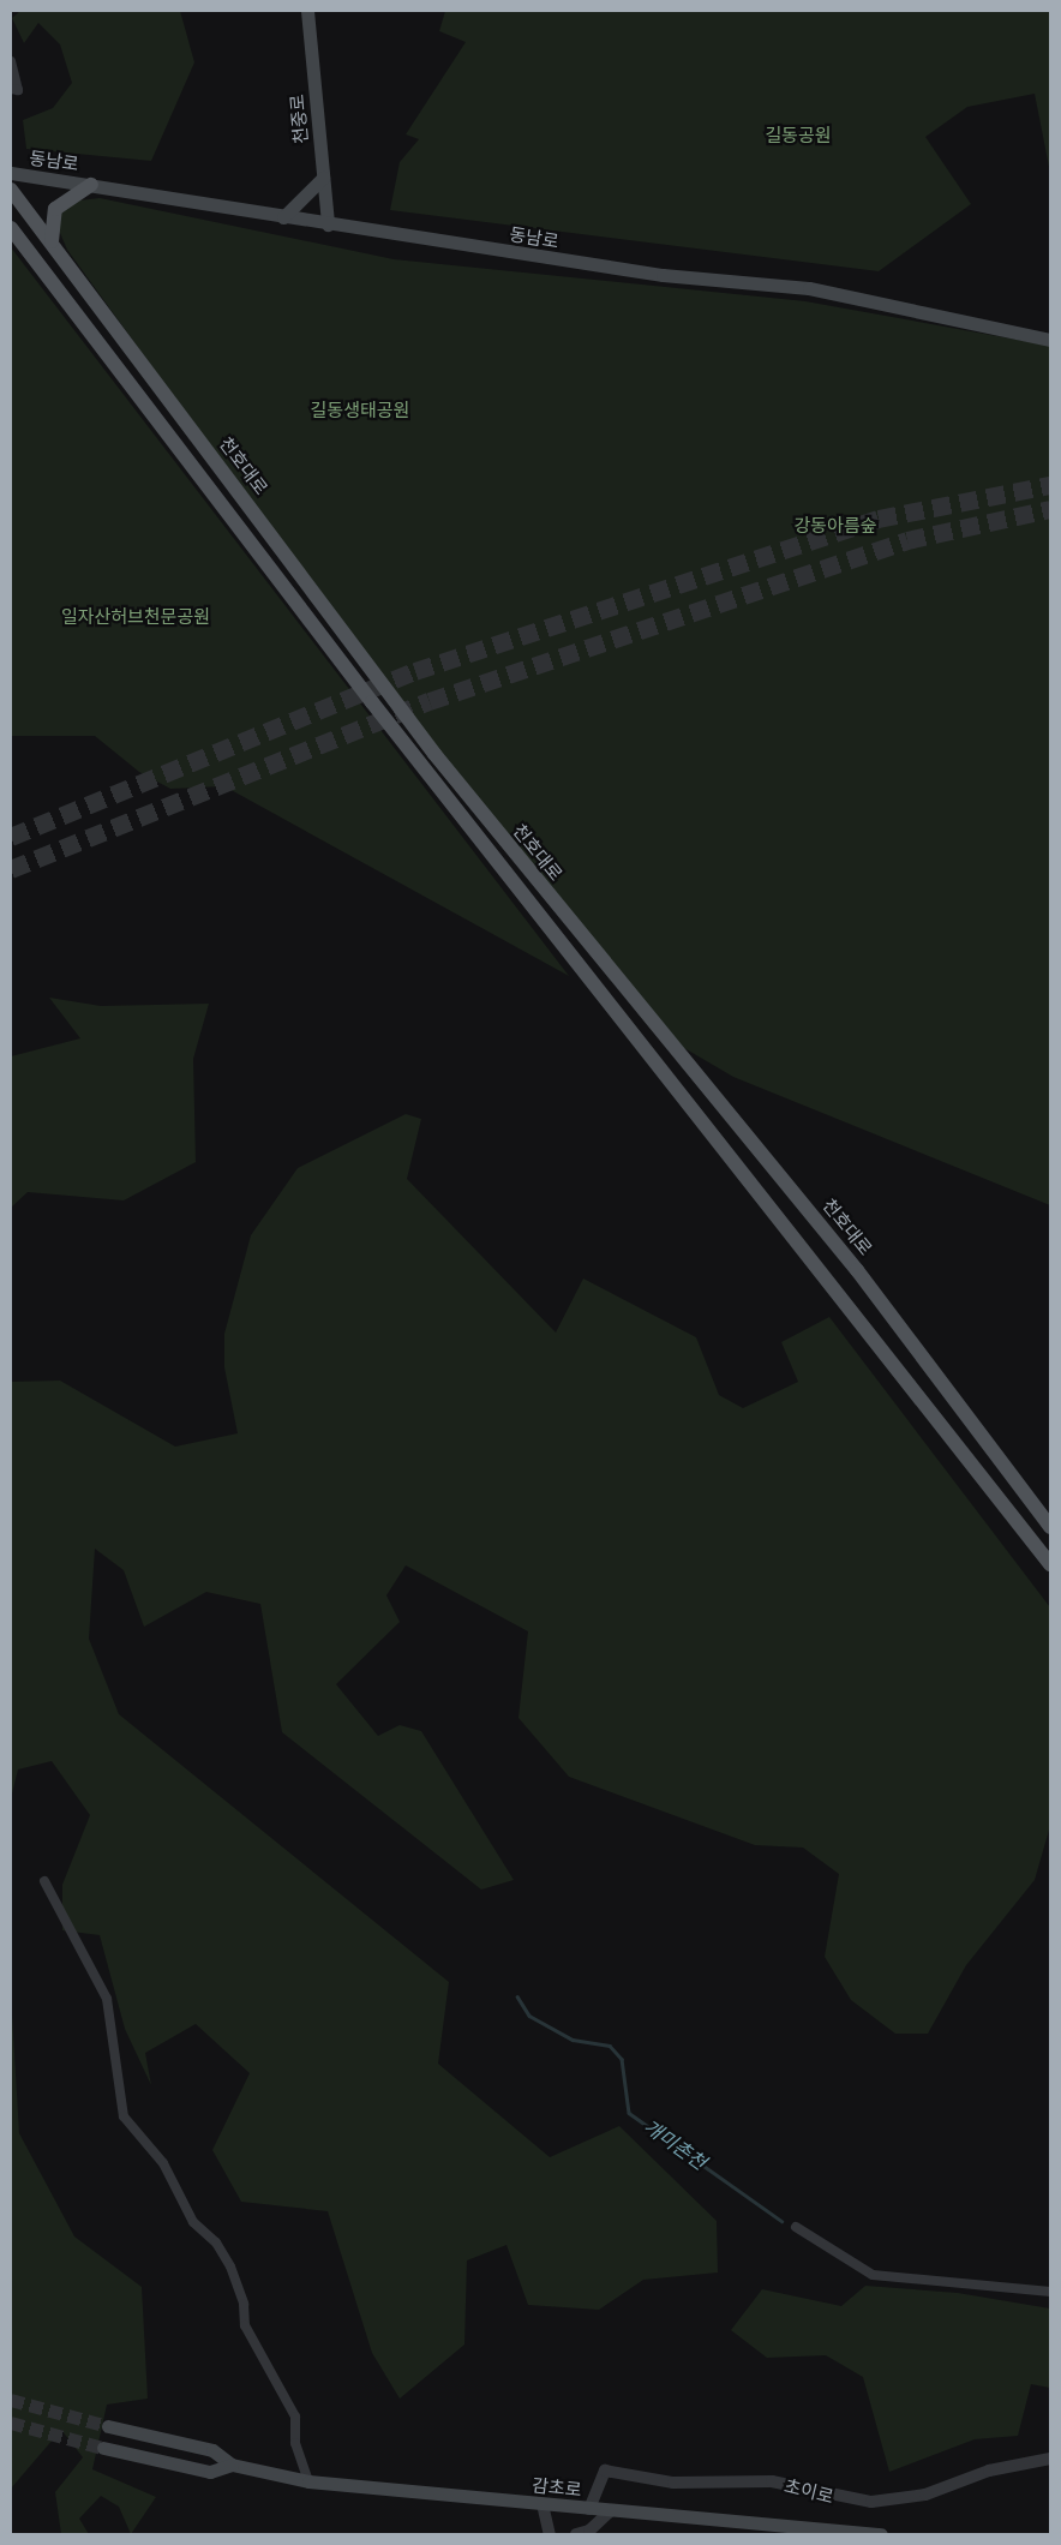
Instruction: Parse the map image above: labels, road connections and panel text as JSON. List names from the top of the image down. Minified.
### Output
{"streets":{"main road":["천중로","동남로","천호대로","감초로"],"street":["초이로"]},"crossings":[["천중로","동남로"],["감초로","초이로"]],"water":["개미촌천"],"parks":["길동공원","길동생태공원","강동아름숲","일자산허브천문공원"]}
